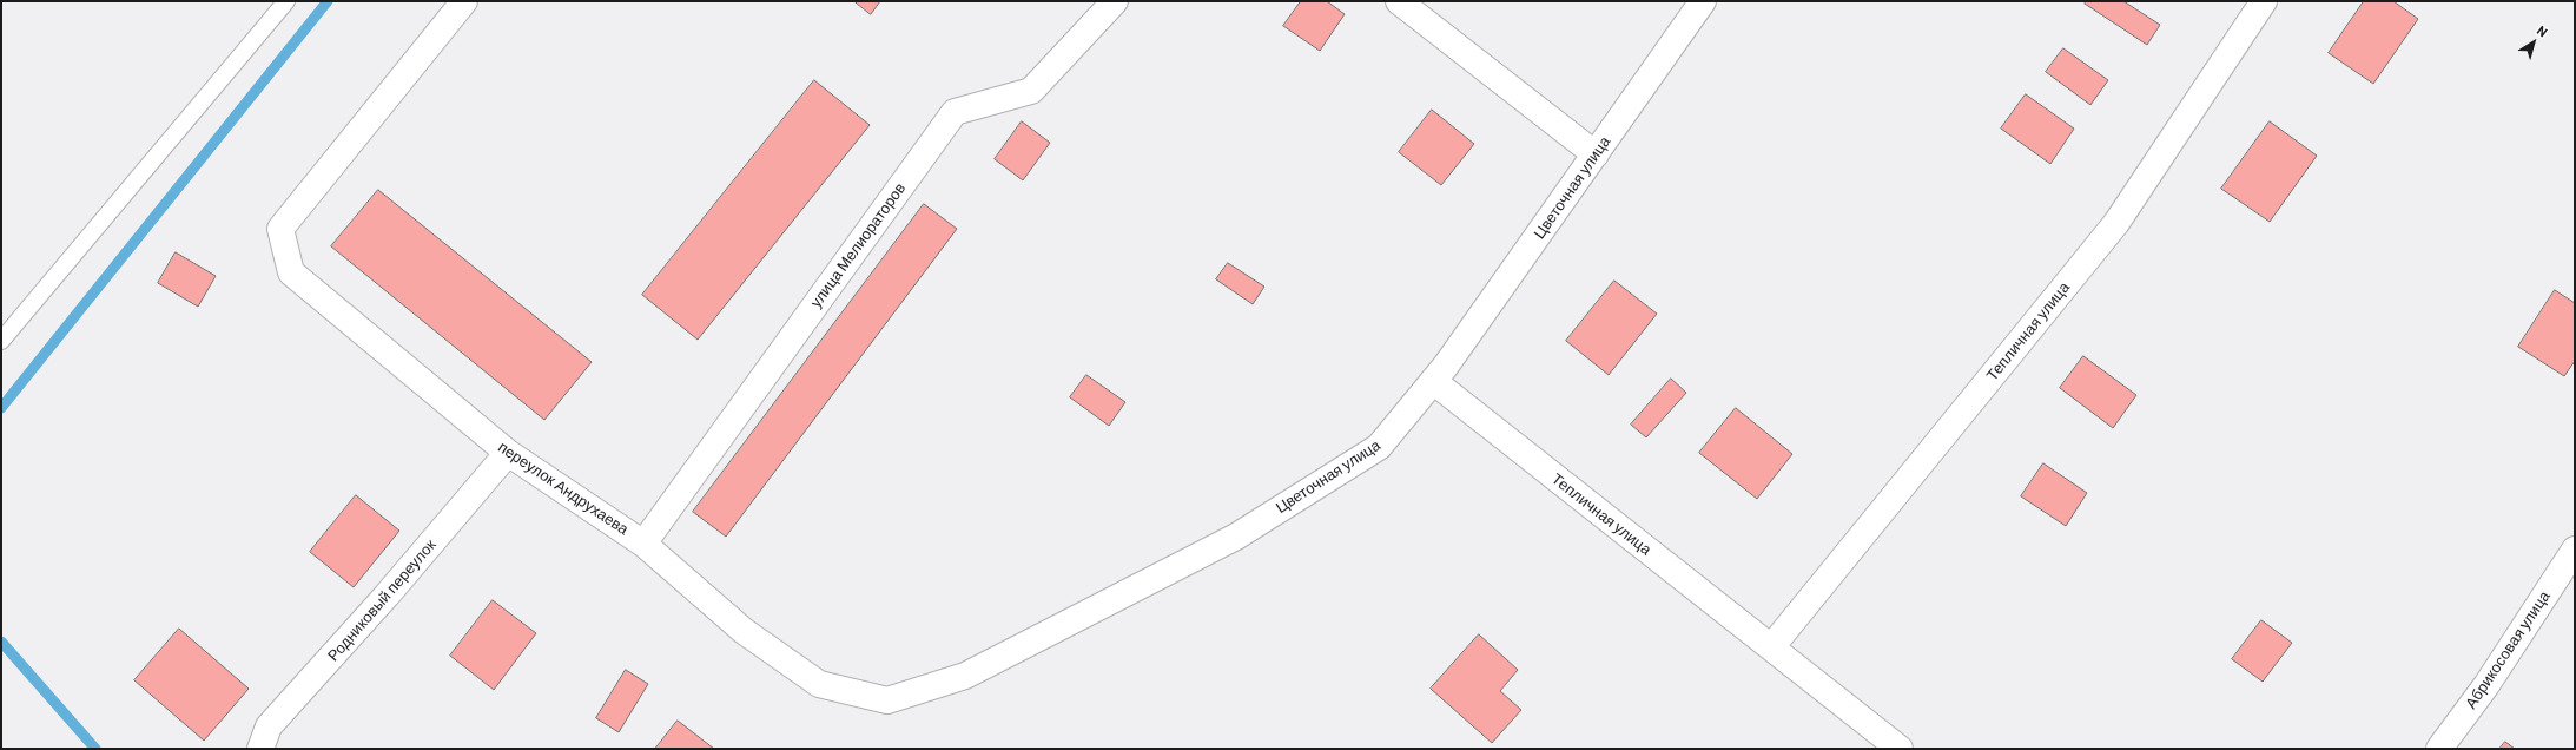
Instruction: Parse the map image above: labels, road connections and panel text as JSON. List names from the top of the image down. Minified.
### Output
{"streets":{"street":["Цветочная улица","улица Мелиораторов","Тепличная улица","переулок Андрухаева","Родниковый переулок","Абрикосовая улица"]},"crossings":[["Цветочная улица","Тепличная улица"],["Цветочная улица","переулок Андрухаева"],["улица Мелиораторов","переулок Андрухаева"],["переулок Андрухаева","Родниковый переулок"]],"north":"top right"}
